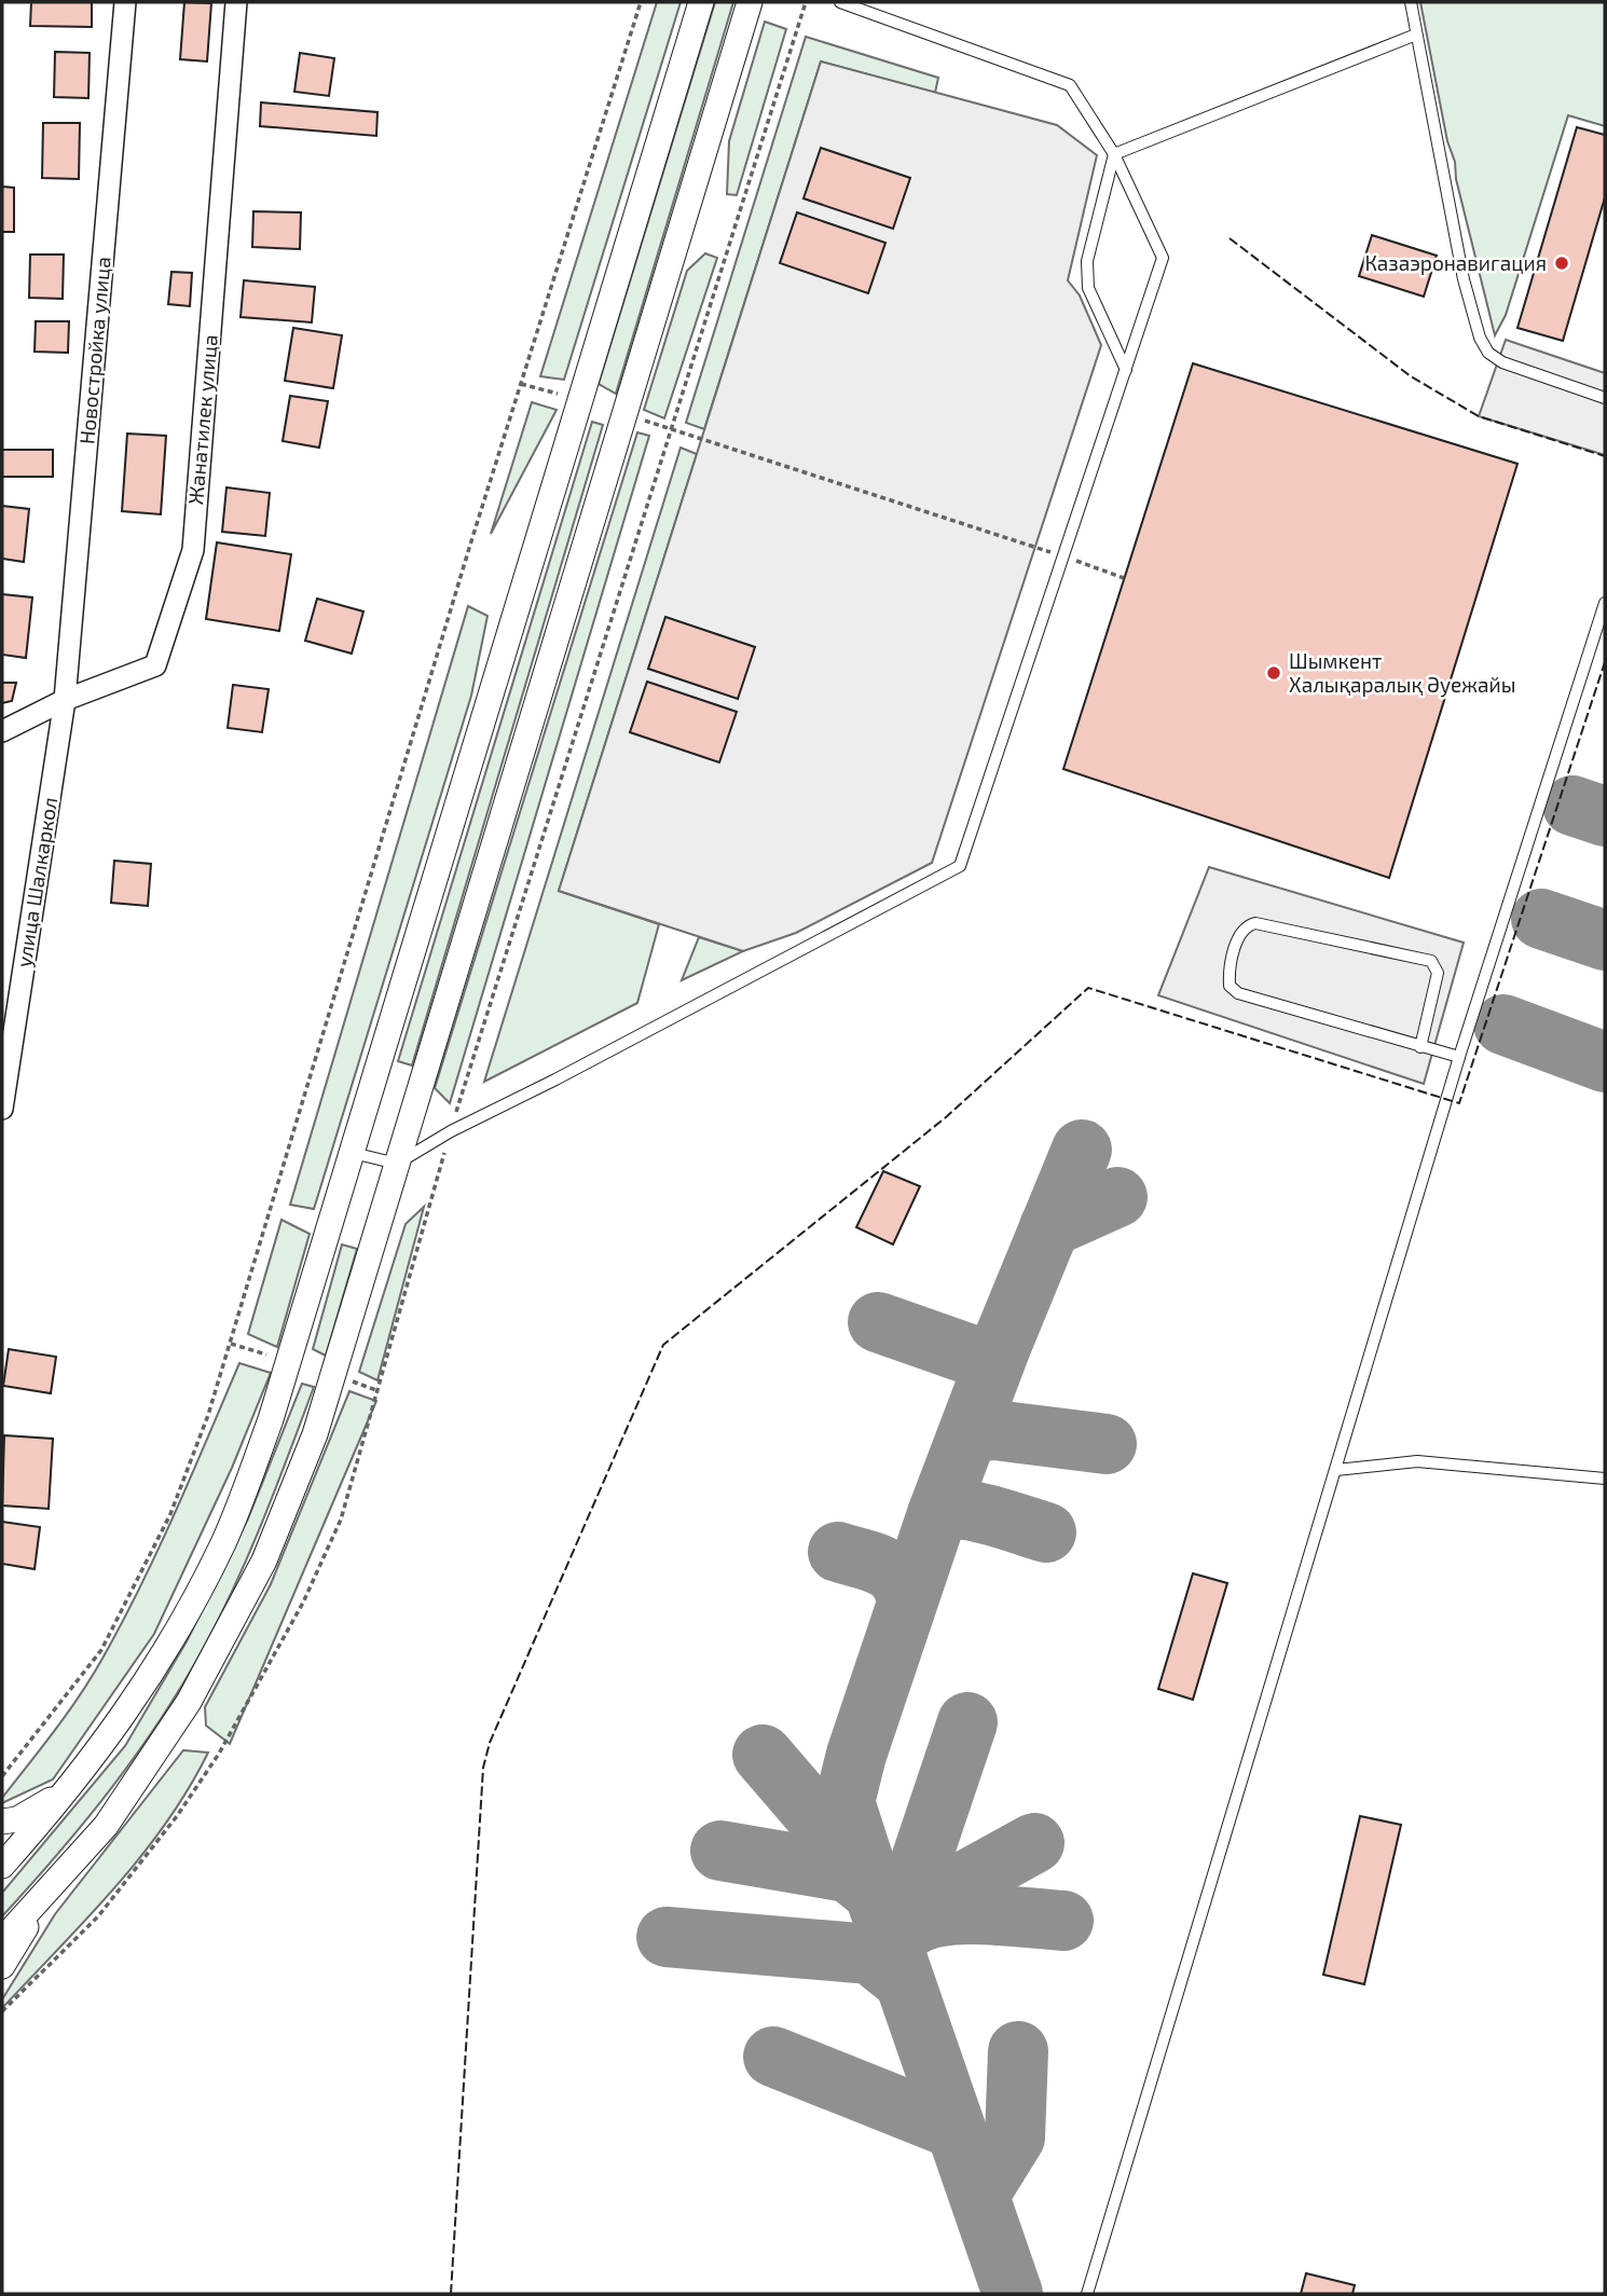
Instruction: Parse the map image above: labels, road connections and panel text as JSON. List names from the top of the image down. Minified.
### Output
{"streets":{"street":["Новостройка улица","Жанатилек улица","улица Шалкаркол"]},"crossings":[["Новостройка улица","Жанатилек улица"],["Новостройка улица","улица Шалкаркол"],["Жанатилек улица","улица Шалкаркол"]],"places":["Казаэронавигация","Шымкент Халықаралық Әуежайы"]}
